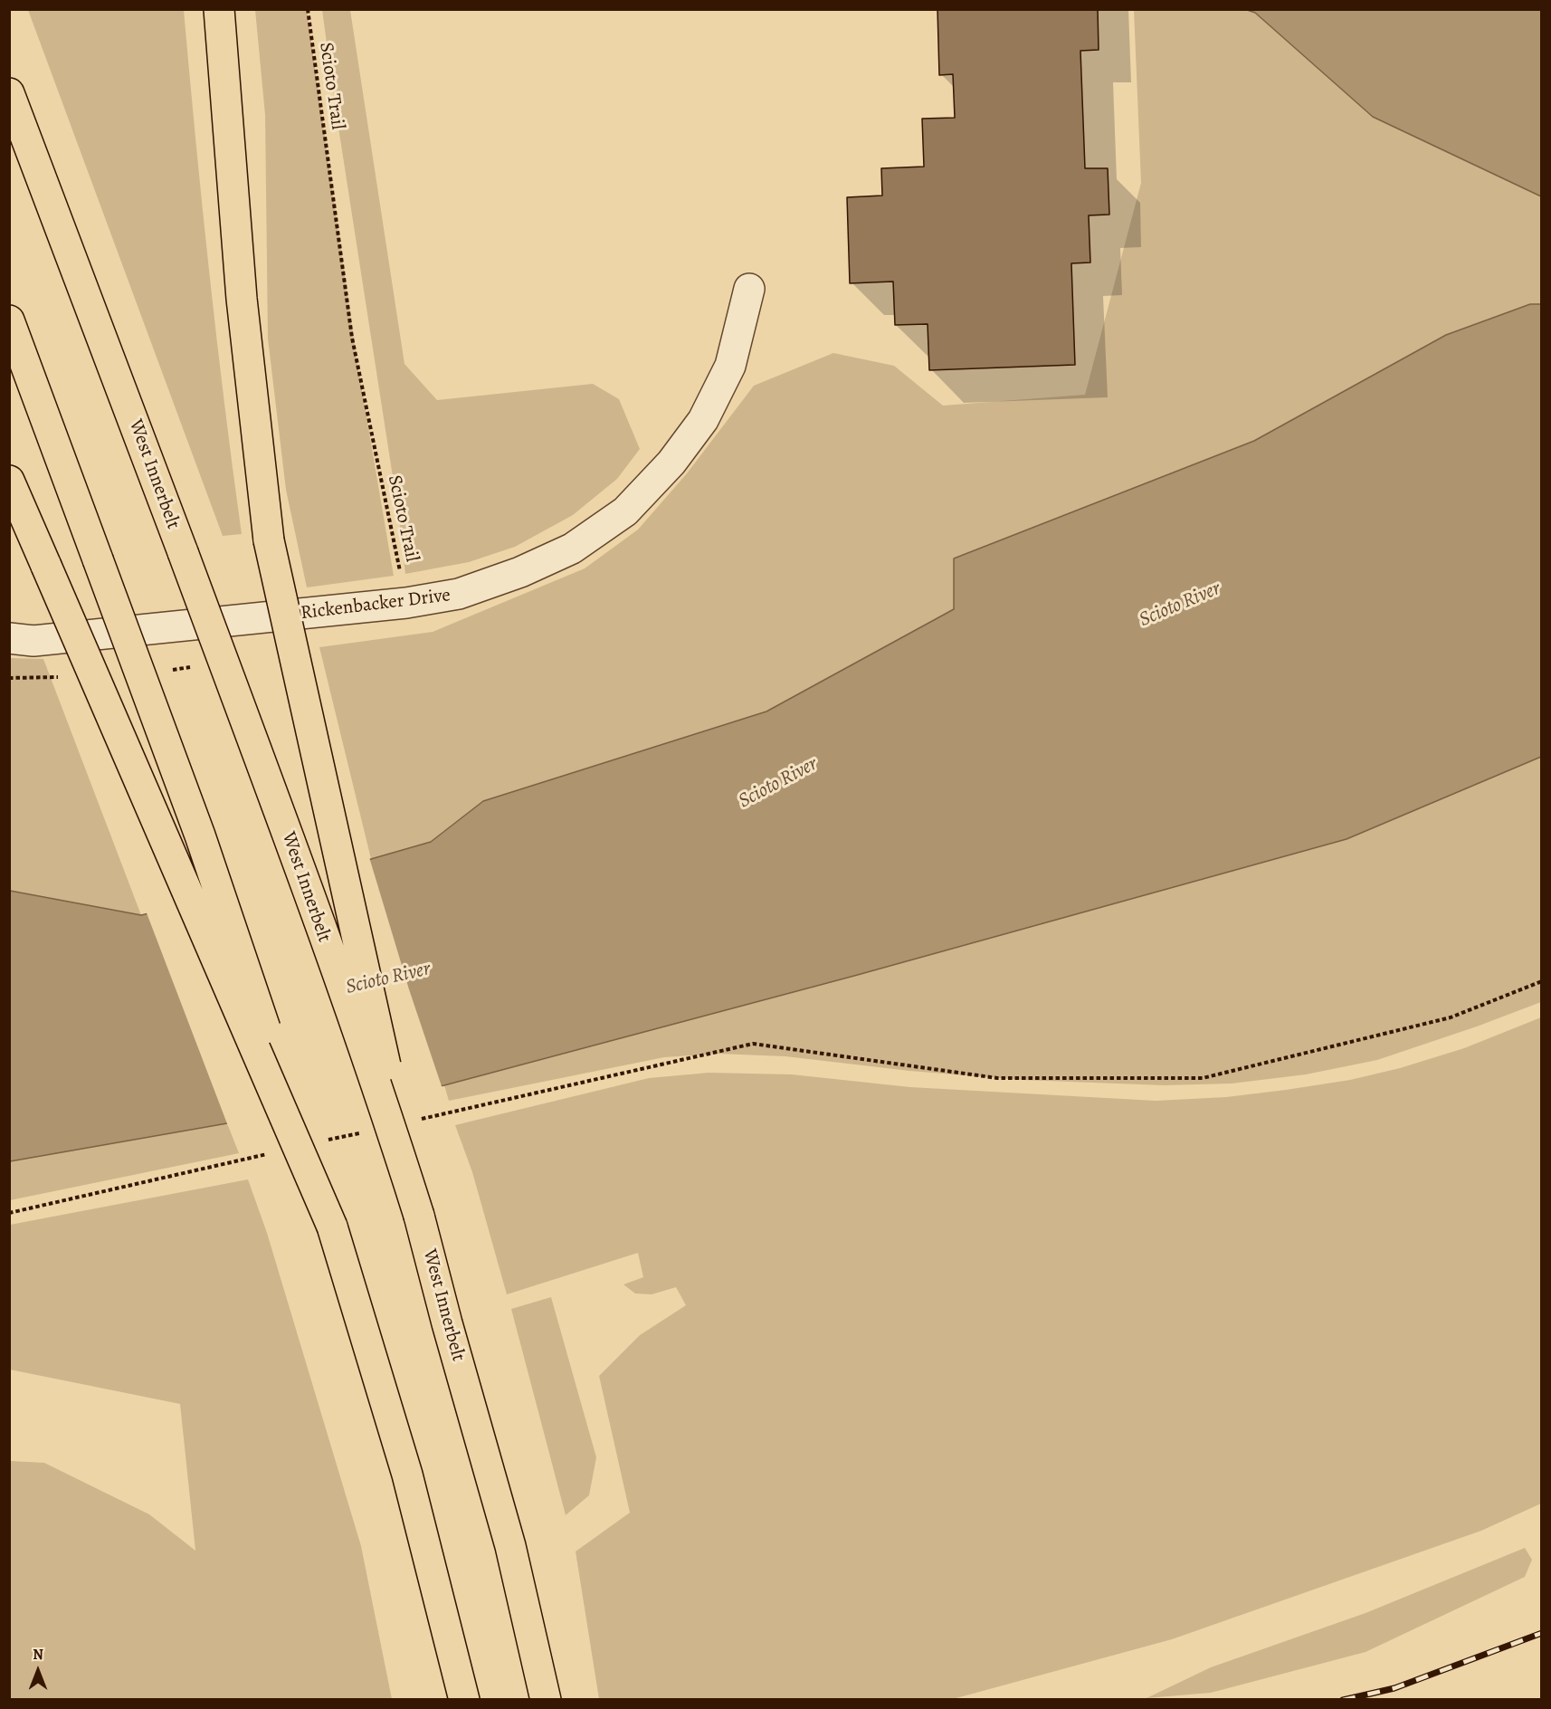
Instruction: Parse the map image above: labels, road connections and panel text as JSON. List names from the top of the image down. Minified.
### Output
{"streets":{"highway":["West Innerbelt"],"street":["Rickenbacker Drive"],"path":["Scioto Trail"]},"crossings":[["Scioto Trail","Rickenbacker Drive"]],"water":["Scioto River"],"north":"top"}
